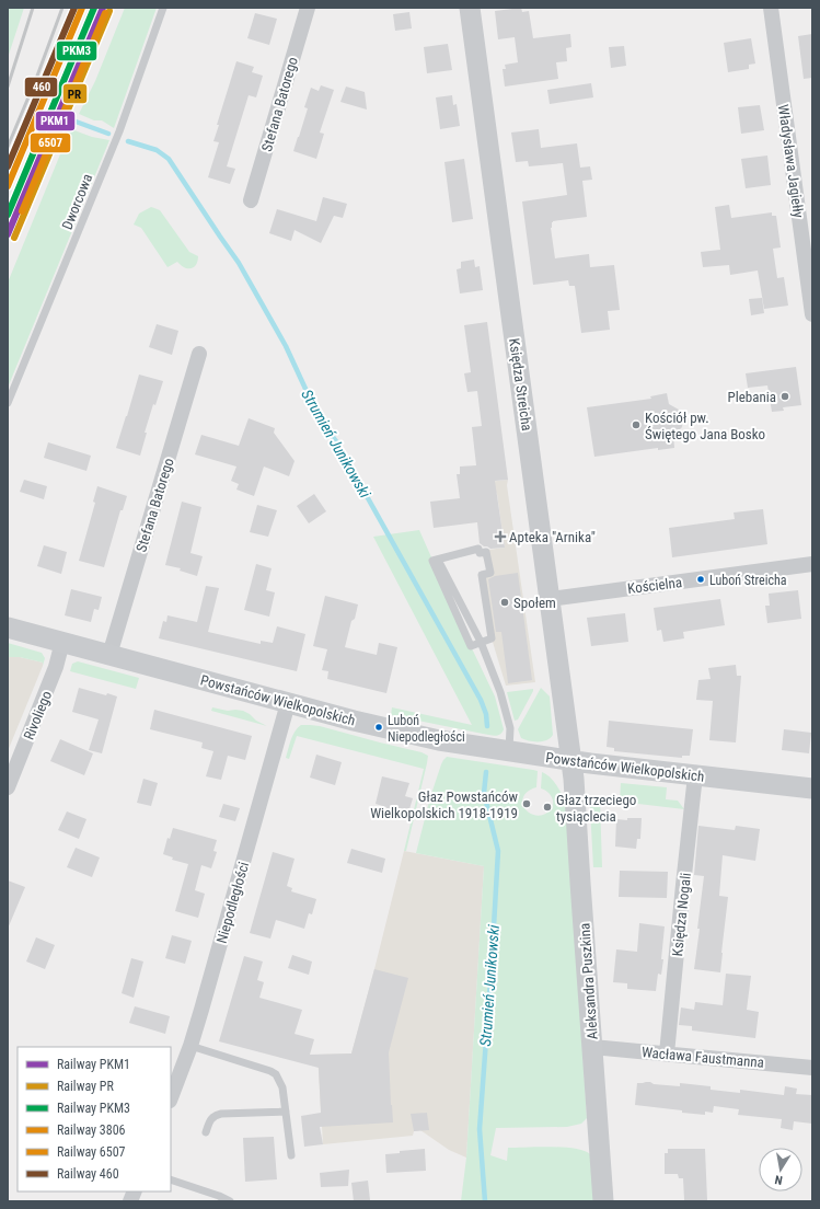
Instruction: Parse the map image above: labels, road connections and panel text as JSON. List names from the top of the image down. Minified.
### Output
{"streets":{"street":["Stefana Batorego","Władysława Jagiełły","Księdza Streicha","Kościelna","Powstańców Wielkopolskich","Rivoliego","Niepodległości","Księdza Nogali","Aleksandra Puszkina","Wacława Faustmanna"],"lane":["Dworcowa"]},"crossings":[["Stefana Batorego","Powstańców Wielkopolskich"],["Księdza Streicha","Kościelna"],["Księdza Streicha","Powstańców Wielkopolskich"],["Księdza Streicha","Aleksandra Puszkina"],["Powstańców Wielkopolskich","Rivoliego"],["Powstańców Wielkopolskich","Niepodległości"],["Powstańców Wielkopolskich","Księdza Nogali"],["Powstańców Wielkopolskich","Aleksandra Puszkina"],["Księdza Nogali","Wacława Faustmanna"],["Aleksandra Puszkina","Wacława Faustmanna"]],"water":["Strumień Junikowski"],"places":{"other":["Plebania","Kościół pw. Świętego Jana Bosko","Luboń Streicha","Społem","Luboń Niepodległości","Głaz Powstańców Wielkopolskich 1918-1919","Głaz trzeciego tysiąclecia"],"health":["Apteka \"Arnika\""]},"lines":["rail line PKM1","rail line PKM3","rail line 3806","rail line 460","rail line PR","rail line 6507"],"legend":["Railway PKM1","Railway PR","Railway PKM3","Railway 3806","Railway 6507","Railway 460"],"north":"bottom"}
